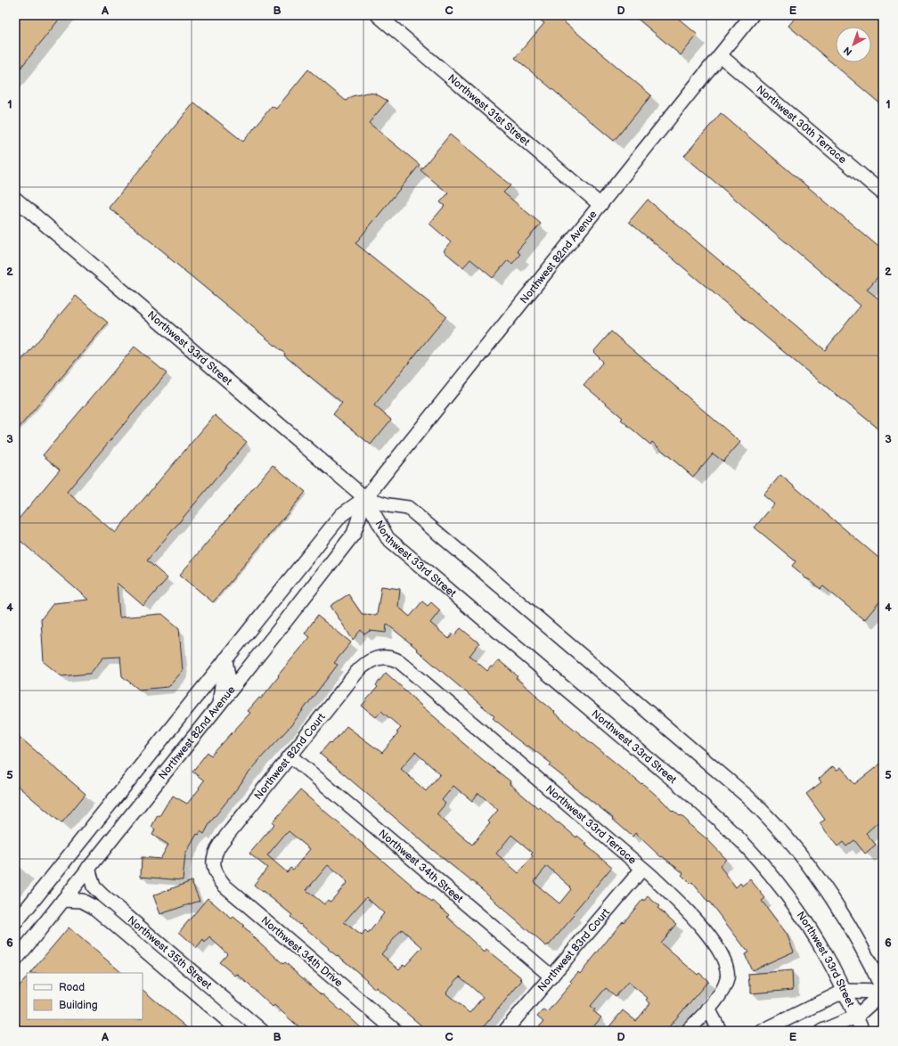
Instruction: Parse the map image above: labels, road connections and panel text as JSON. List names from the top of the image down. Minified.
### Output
{"streets":{"street":["Northwest 31st Street","Northwest 30th Terrace","Northwest 82nd Avenue","Northwest 33rd Street","Northwest 82nd Court","Northwest 33rd Terrace","Northwest 34th Street","Northwest 83rd Court","Northwest 34th Drive","Northwest 35th Street"]},"crossings":[["Northwest 31st Street","Northwest 82nd Avenue"],["Northwest 30th Terrace","Northwest 82nd Avenue"],["Northwest 82nd Avenue","Northwest 33rd Street"],["Northwest 82nd Avenue","Northwest 35th Street"],["Northwest 82nd Court","Northwest 33rd Terrace"],["Northwest 82nd Court","Northwest 34th Street"],["Northwest 82nd Court","Northwest 34th Drive"],["Northwest 33rd Terrace","Northwest 83rd Court"],["Northwest 34th Street","Northwest 83rd Court"]],"legend":["Road","Building"],"north":"bottom left","grid":{"columns":["A","B","C","D","E"],"rows":["1","2","3","4","5","6"]}}
